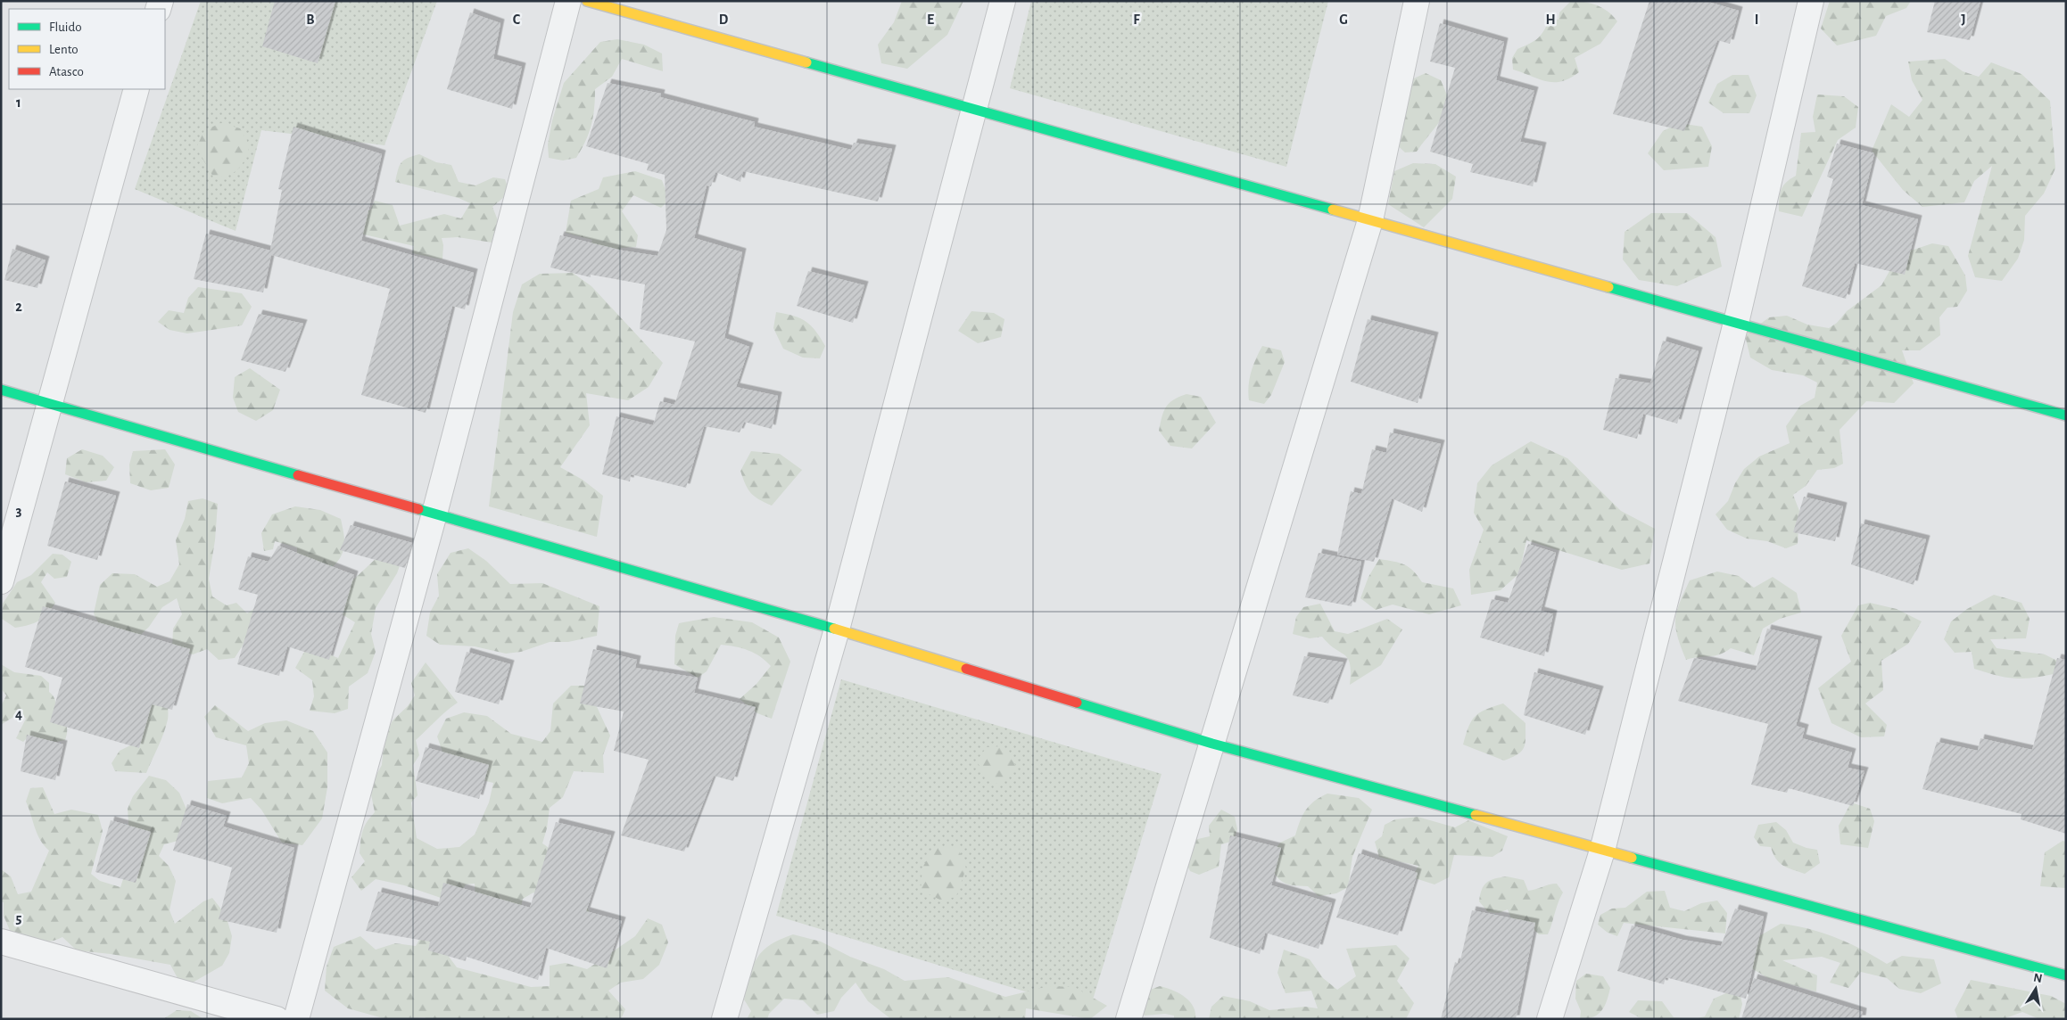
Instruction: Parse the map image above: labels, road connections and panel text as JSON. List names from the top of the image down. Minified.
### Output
{"legend":["Fluido","Lento","Atasco"],"north":"top","grid":{"columns":["B","C","D","E","F","G","H","I","J"],"rows":["1","2","3","4","5"]}}
